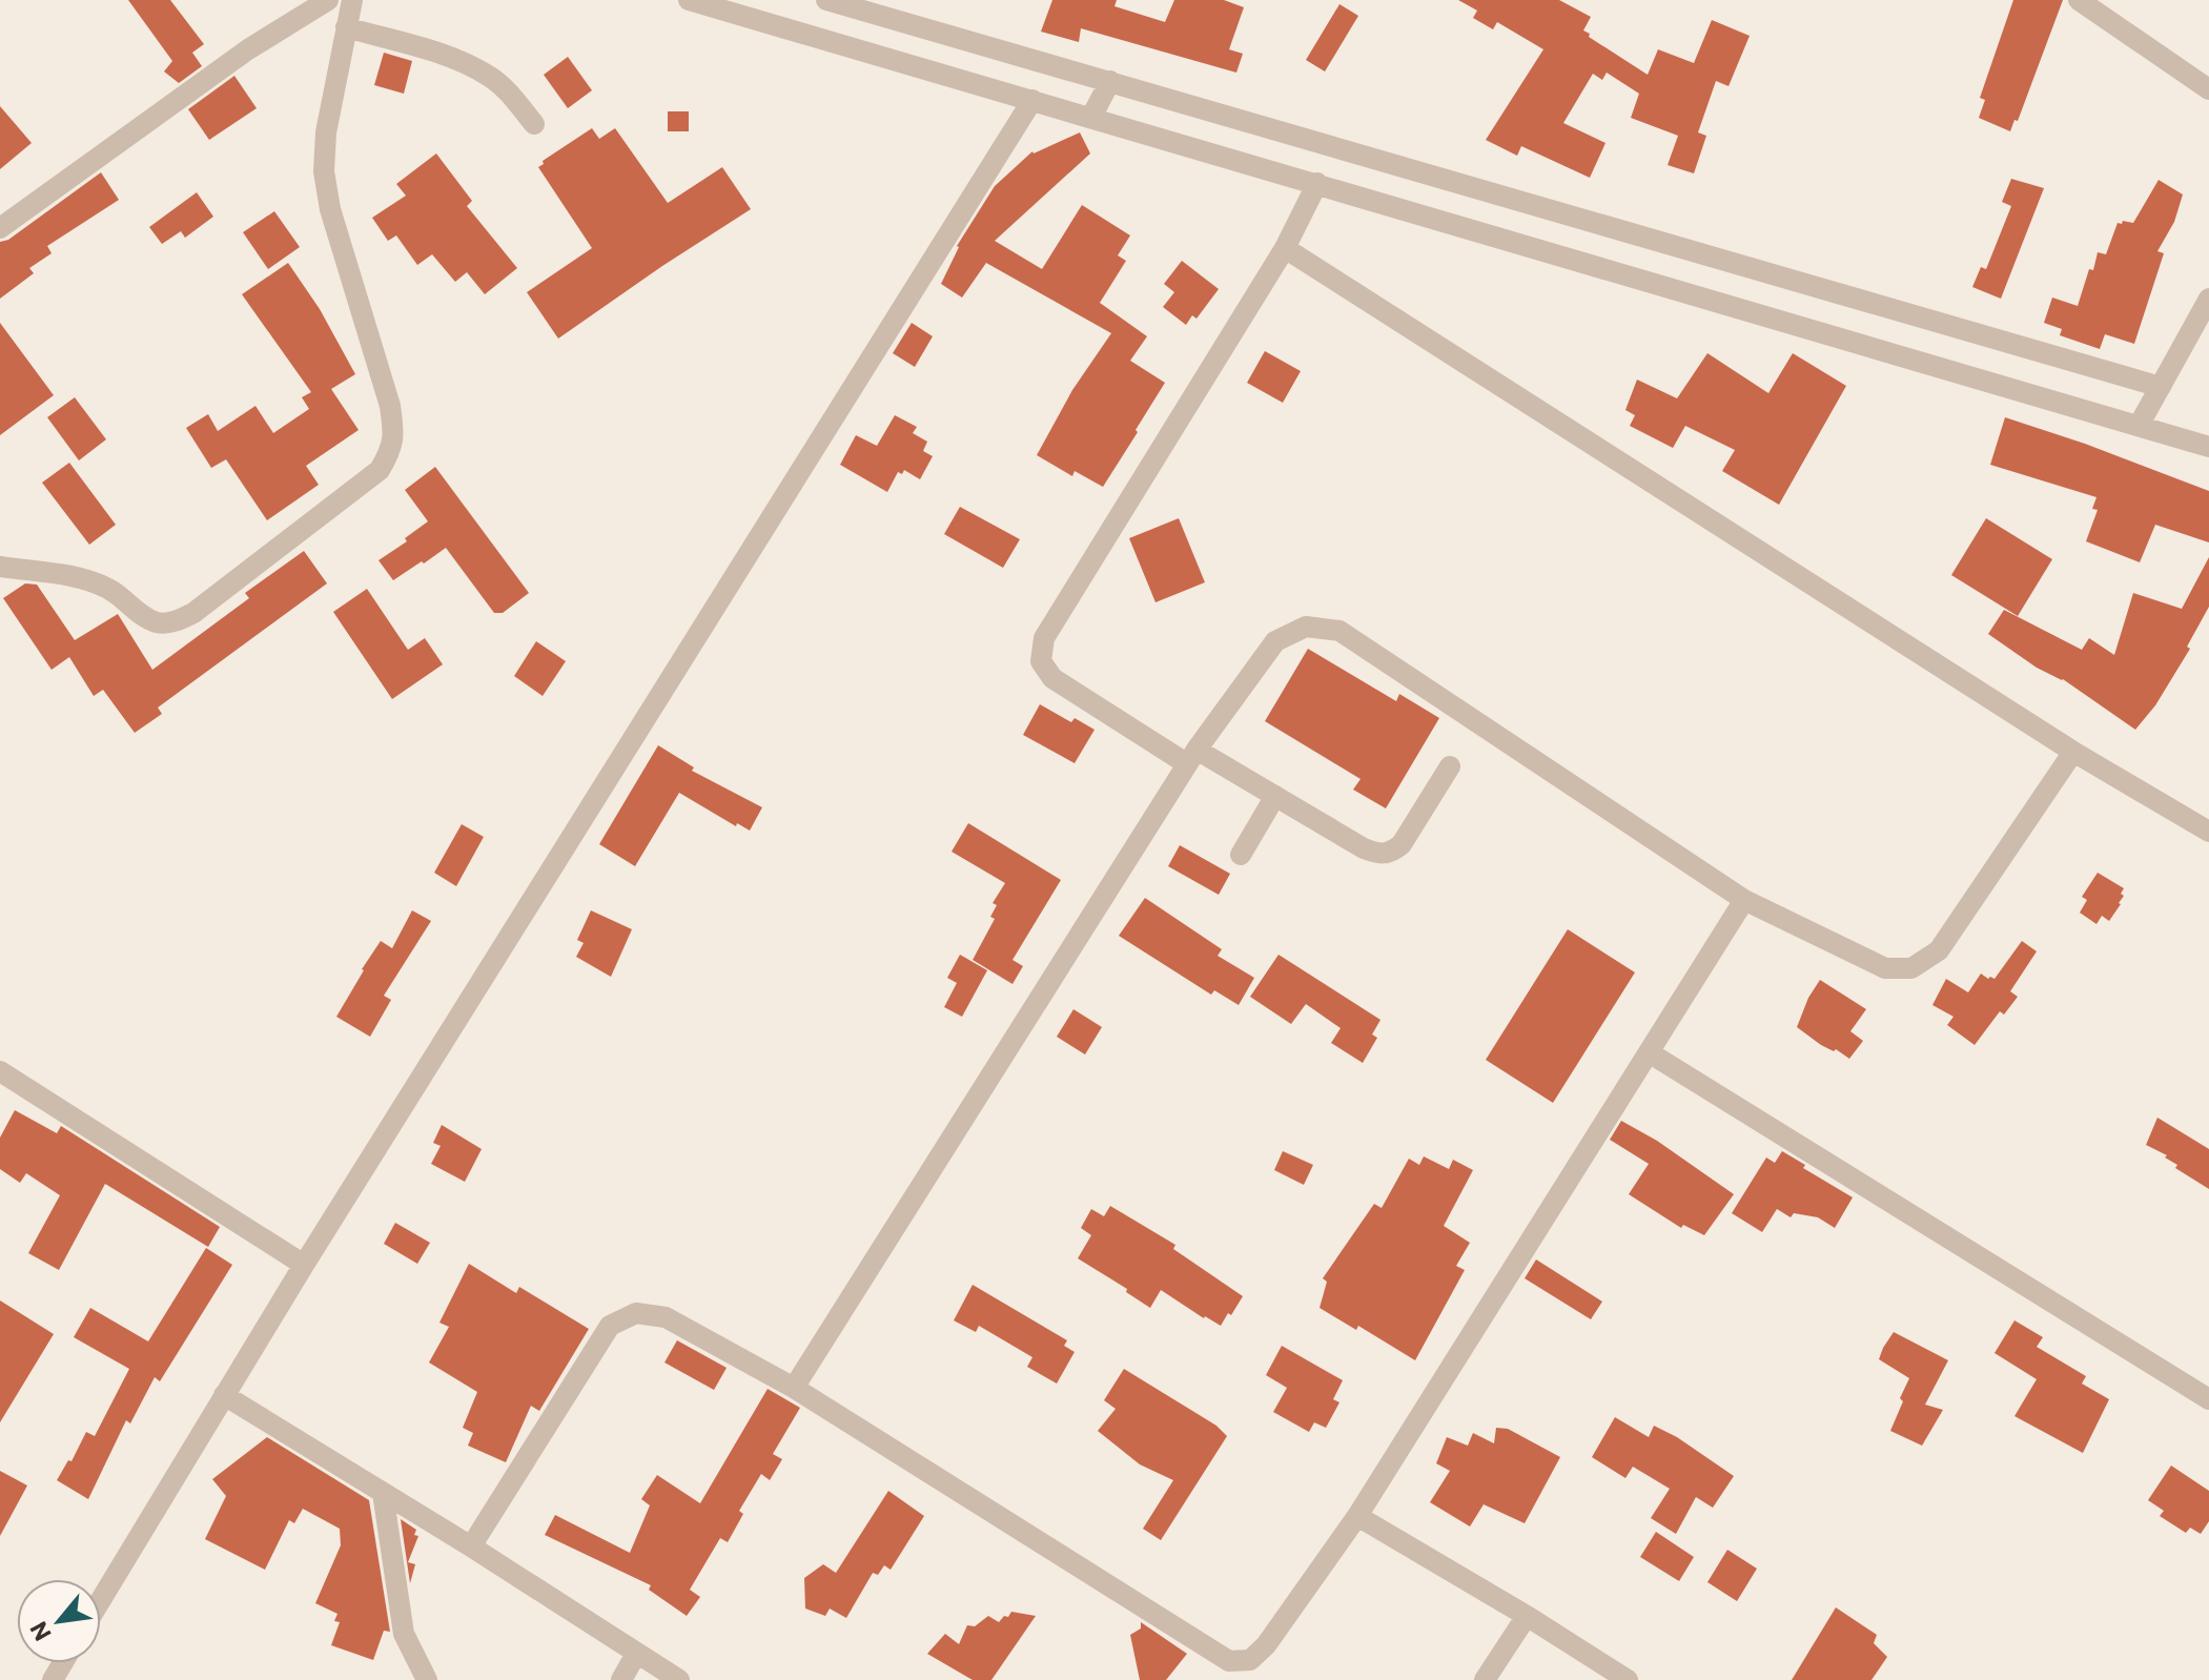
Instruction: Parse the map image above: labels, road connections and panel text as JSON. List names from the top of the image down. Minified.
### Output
{"north":"bottom left"}
